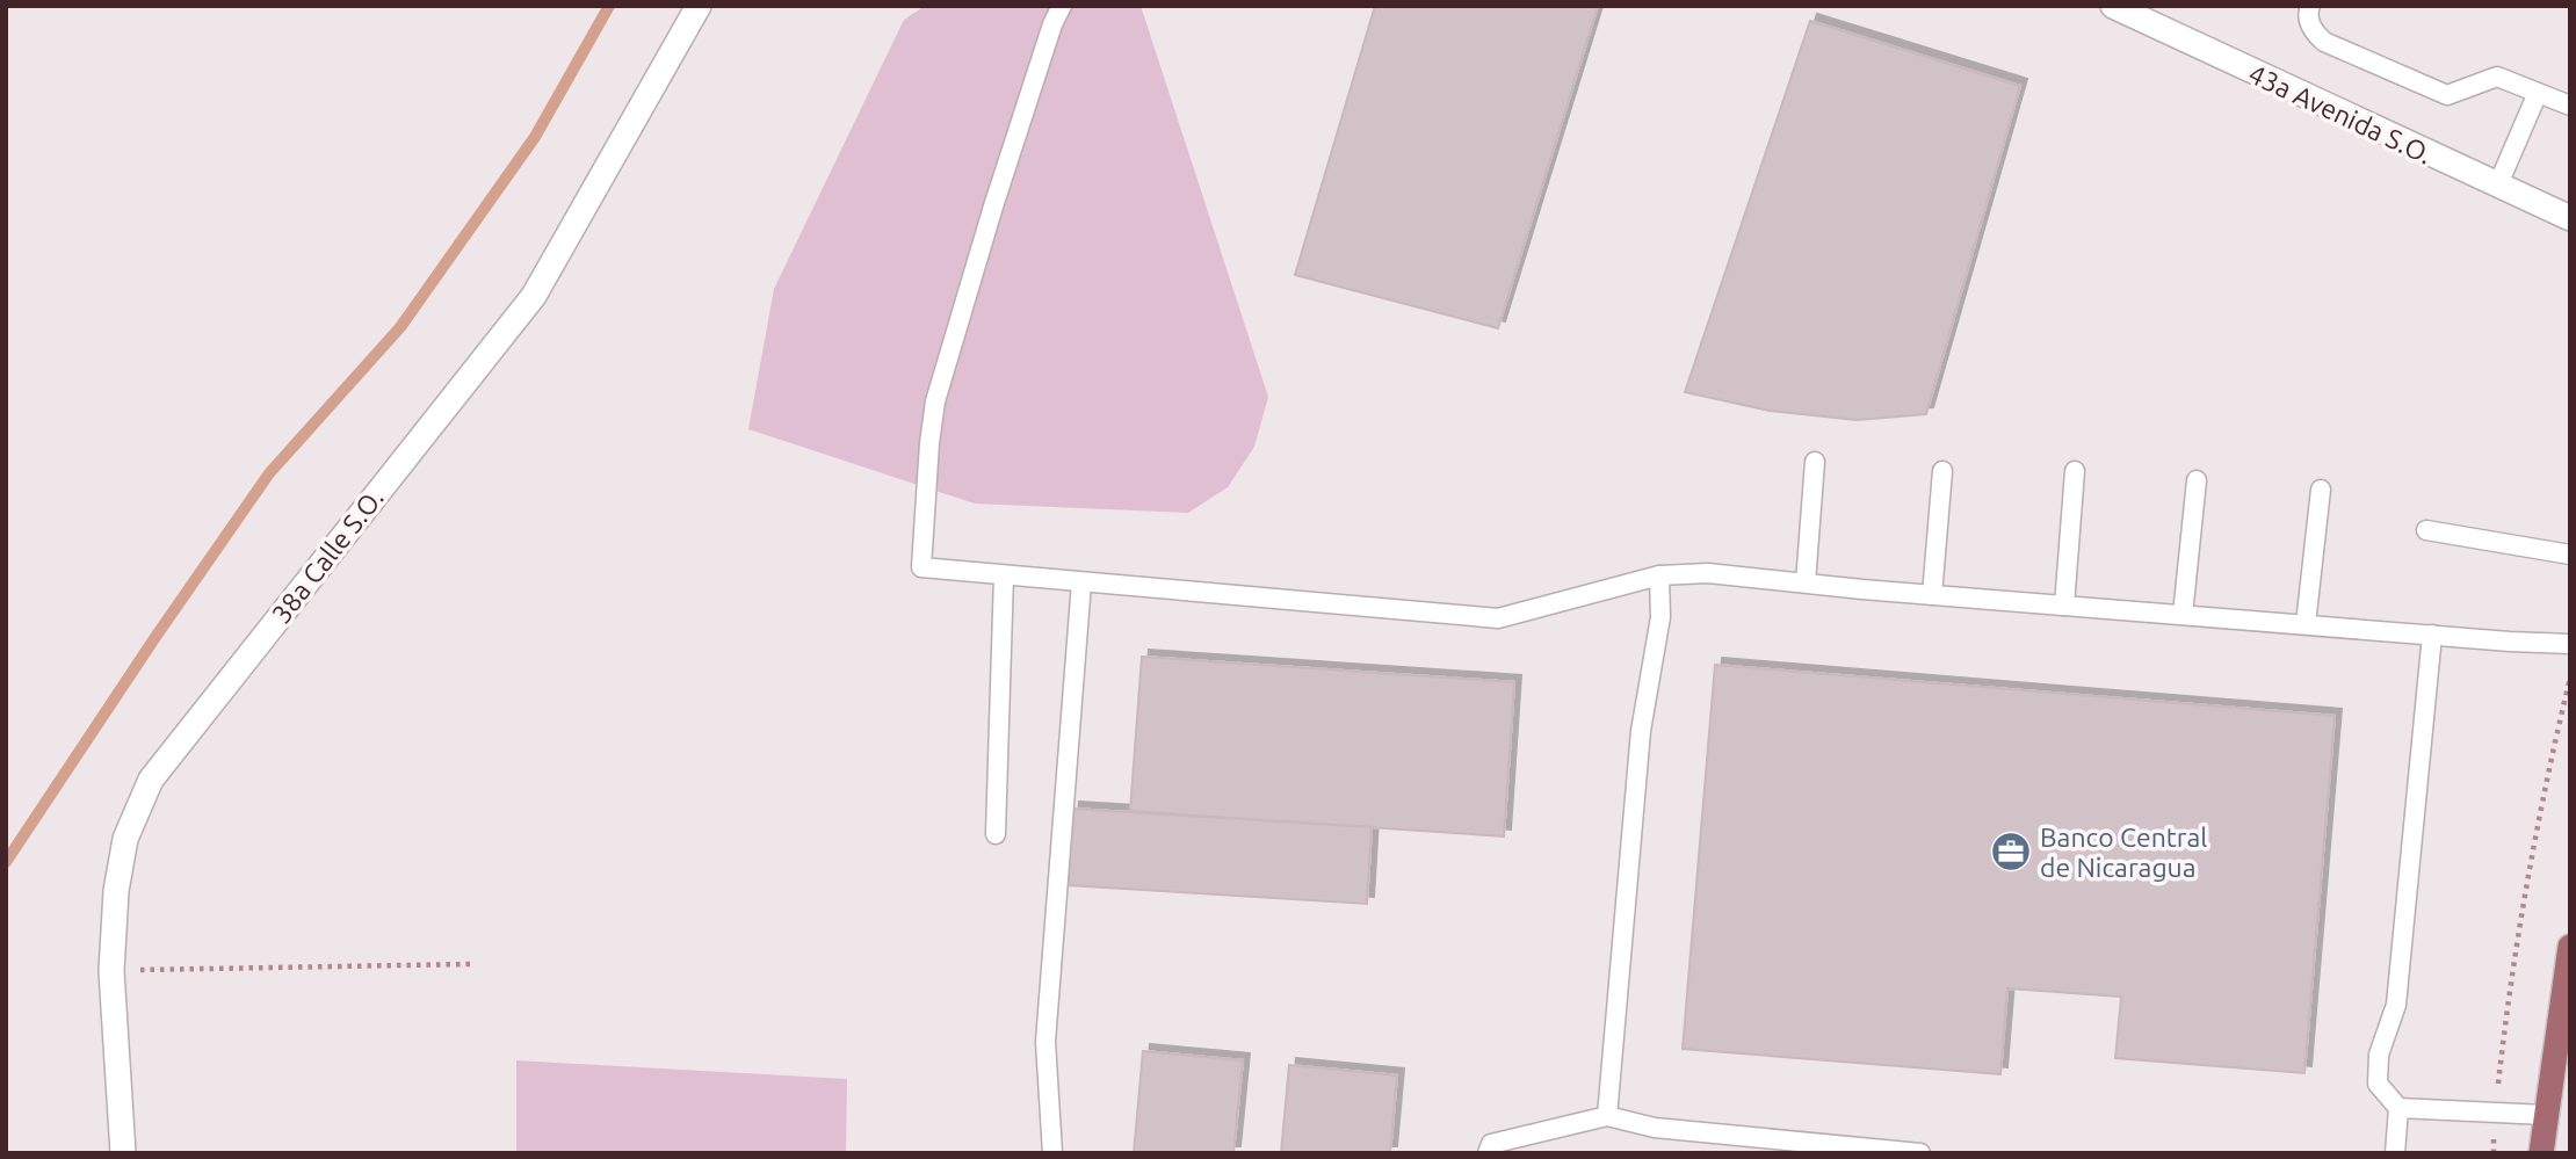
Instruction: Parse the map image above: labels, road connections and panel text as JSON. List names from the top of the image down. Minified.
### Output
{"streets":{"street":["43a Avenida S.O.","38a Calle S.O."]},"places":{"office":["Banco Central de Nicaragua"]}}
